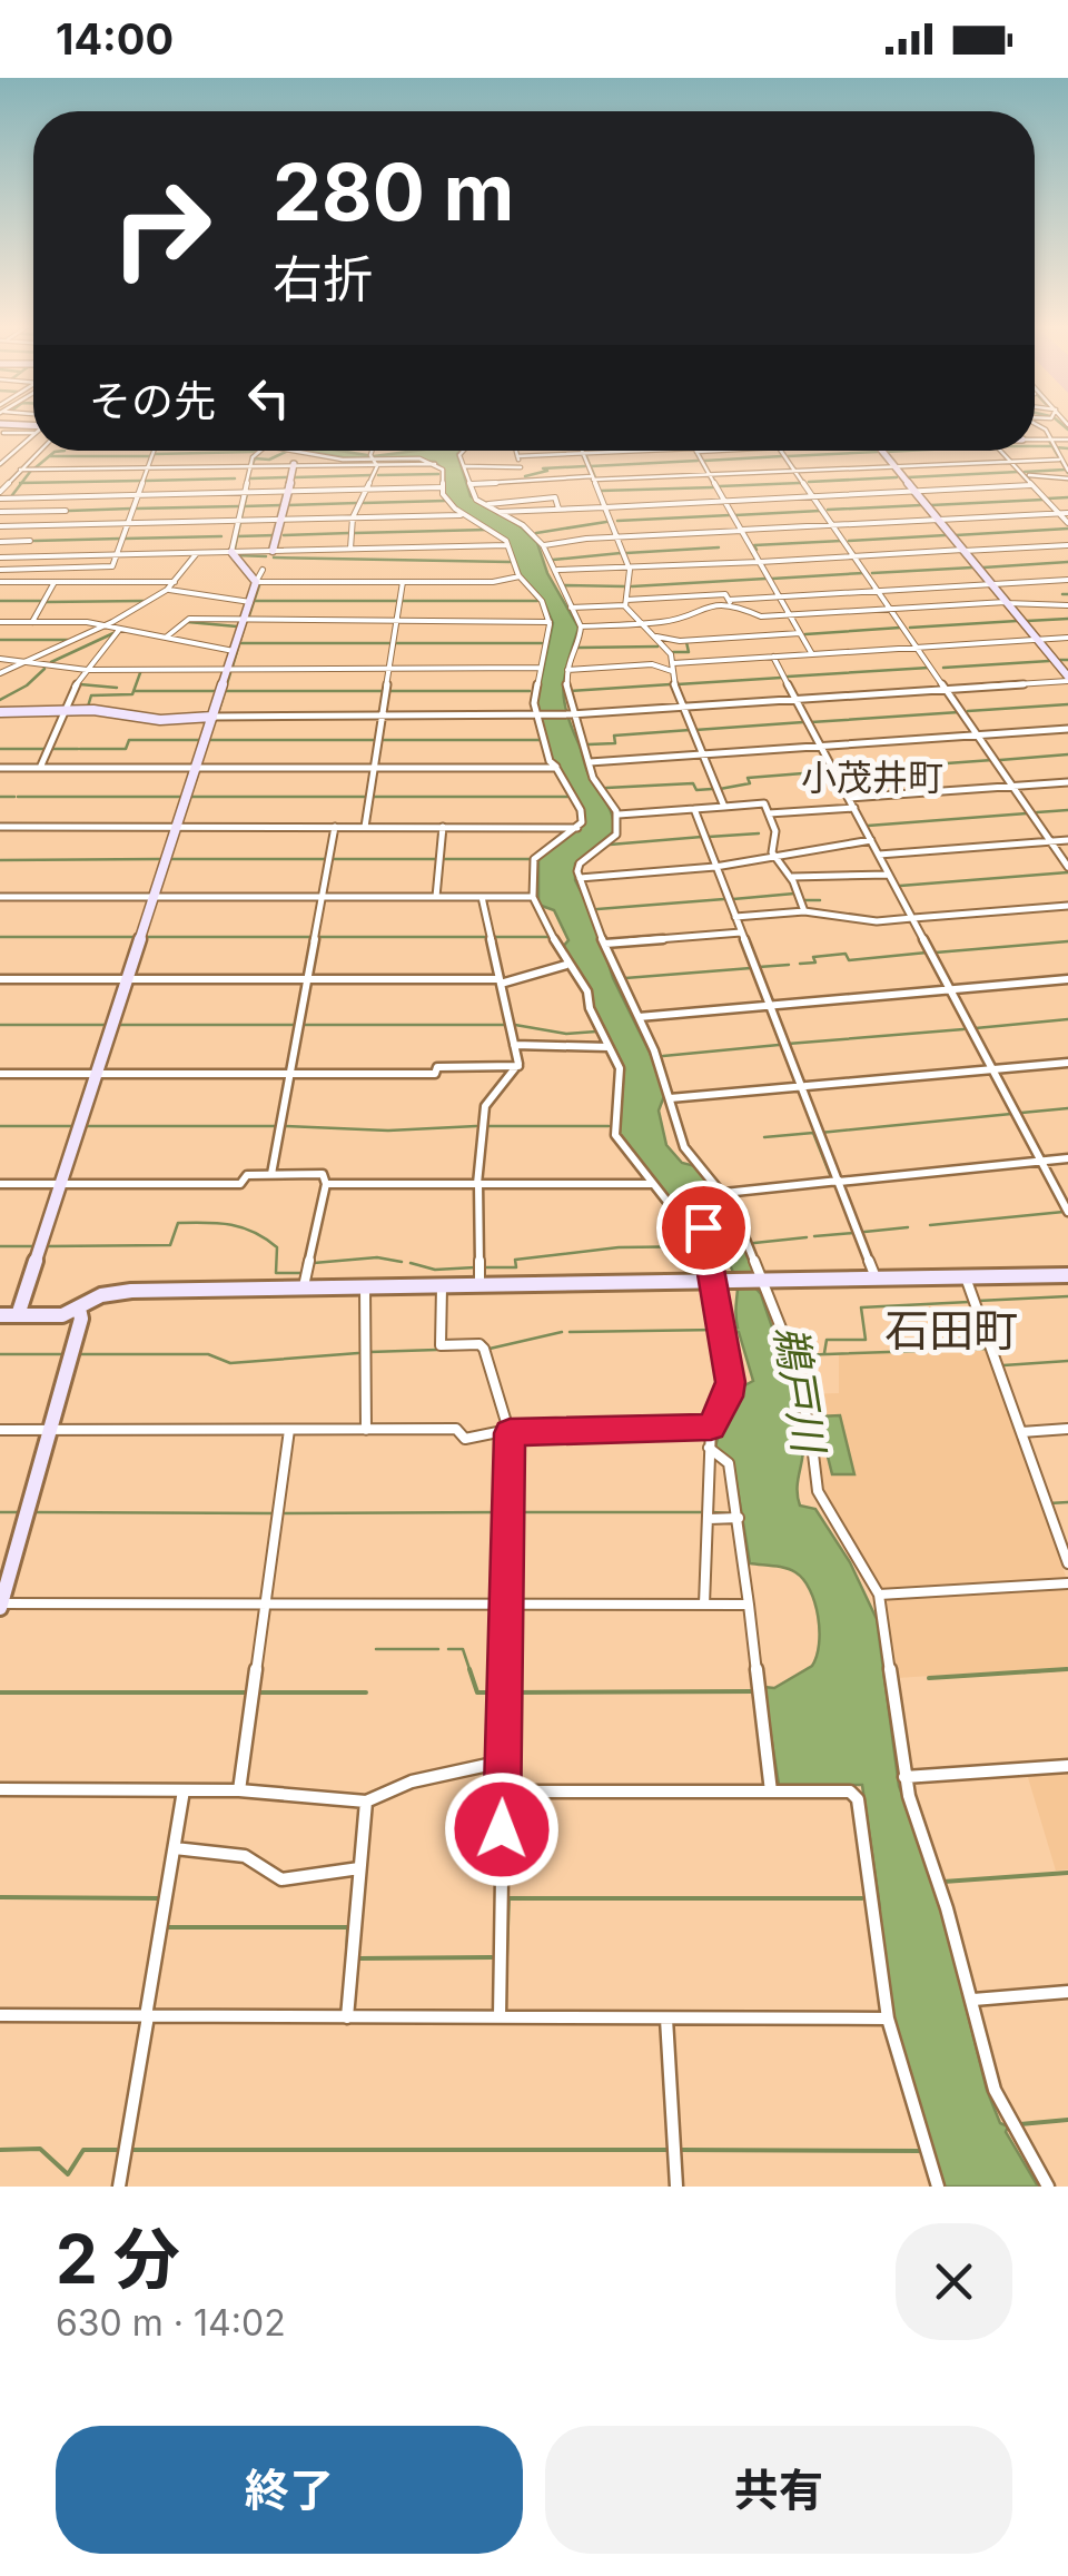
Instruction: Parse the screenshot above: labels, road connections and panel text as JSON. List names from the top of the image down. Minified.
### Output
{"districts":["小茂井町","石田町"],"water":["鵜戸川"],"page":{"status":"14:00","turn":["280 m","右折"],"then":"その先","heading":["2 分","630 m · 14:02"],"buttons":["終了","共有"]}}
